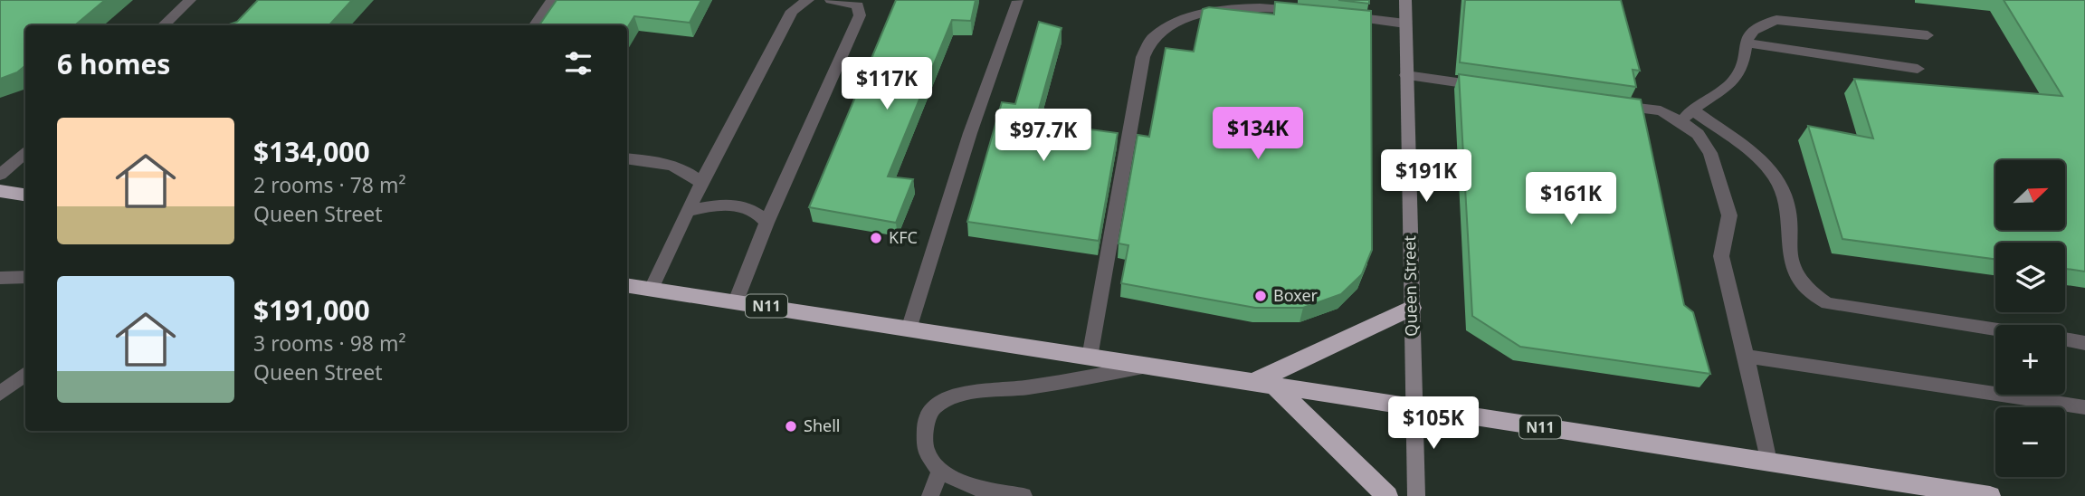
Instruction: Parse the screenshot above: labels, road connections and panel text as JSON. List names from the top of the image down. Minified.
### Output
{"streets":{"highway":["N11"],"street":["Queen Street"]},"crossings":[["Queen Street","N11"]],"places":["KFC","Boxer","Shell"],"north":"top right","page":{"heading":"6 homes","price":["$117K","$134K","$97.7K","$191K","$161K","$105K"],"list":[{"name":"$134,000","note":"2 rooms · 78 m² · Queen Street"},{"name":"$191,000","note":"3 rooms · 98 m² · Queen Street"}],"map_buttons":["+","−"]}}
